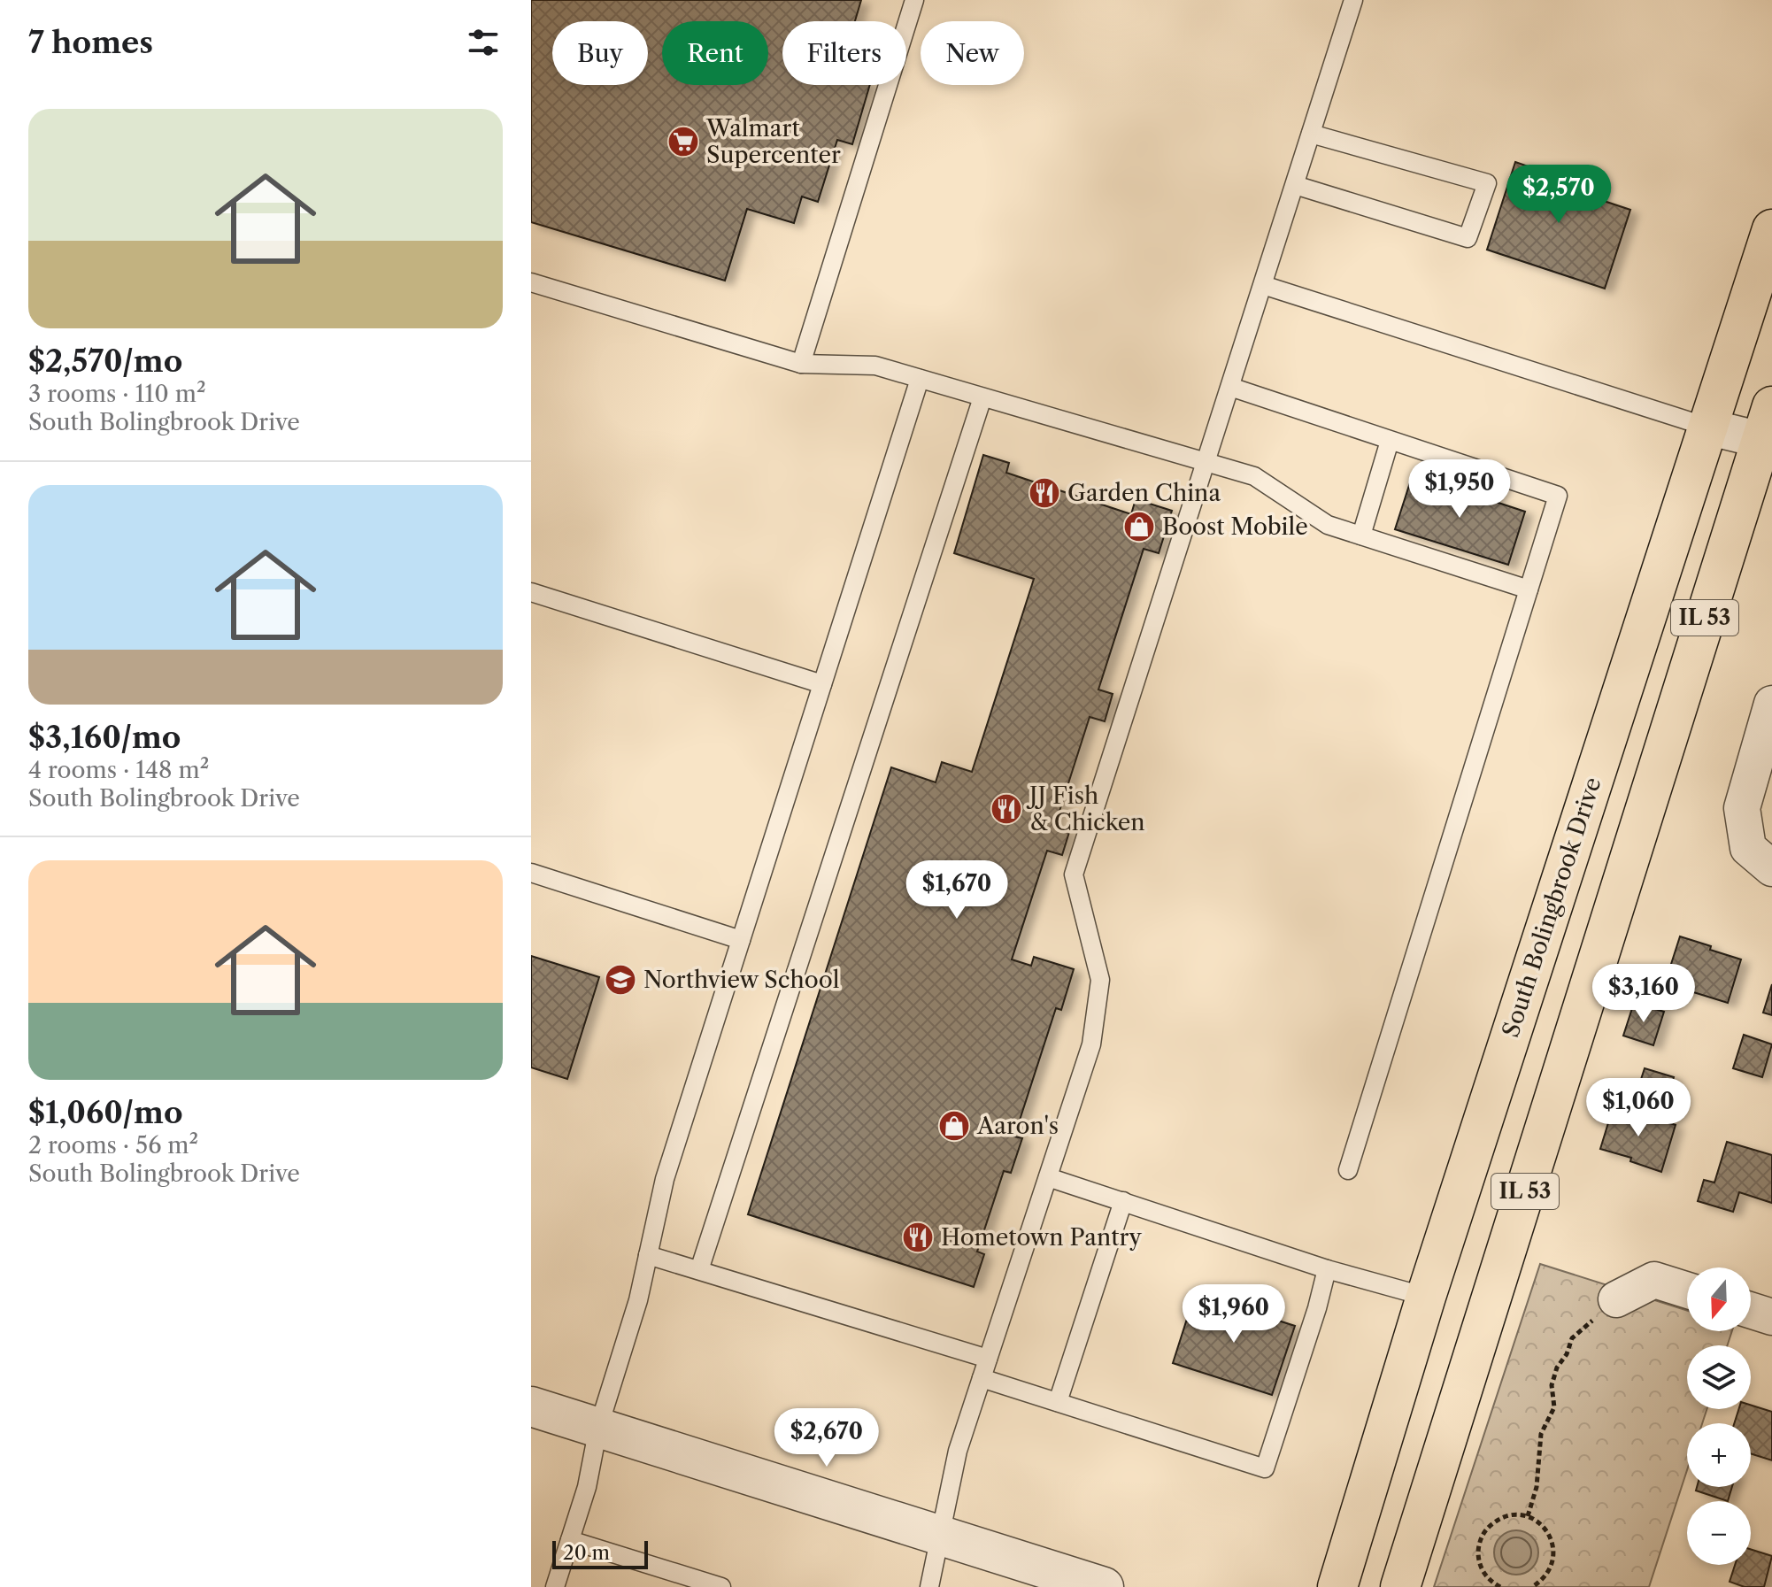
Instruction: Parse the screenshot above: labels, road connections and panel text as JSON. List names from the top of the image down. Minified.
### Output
{"streets":{"main road":["IL 53","South Bolingbrook Drive"]},"places":{"supermarket":["Walmart Supercenter"],"restaurant":["Garden China","JJ Fish & Chicken","Hometown Pantry"],"shop":["Boost Mobile","Aaron's"],"school or university":["Northview School"]},"scale_bar":"20 m","north":"bottom","page":{"heading":"7 homes","chip":["Buy","Rent","Filters","New"],"list":[{"name":"$2,570/mo","note":"3 rooms · 110 m² · South Bolingbrook Drive"},{"name":"$3,160/mo","note":"4 rooms · 148 m² · South Bolingbrook Drive"},{"name":"$1,060/mo","note":"2 rooms · 56 m² · South Bolingbrook Drive"}],"price":["$2,570","$1,950","$1,670","$3,160","$1,060","$1,960","$2,670"],"map_buttons":["+","−"],"scale":"20 m"}}
